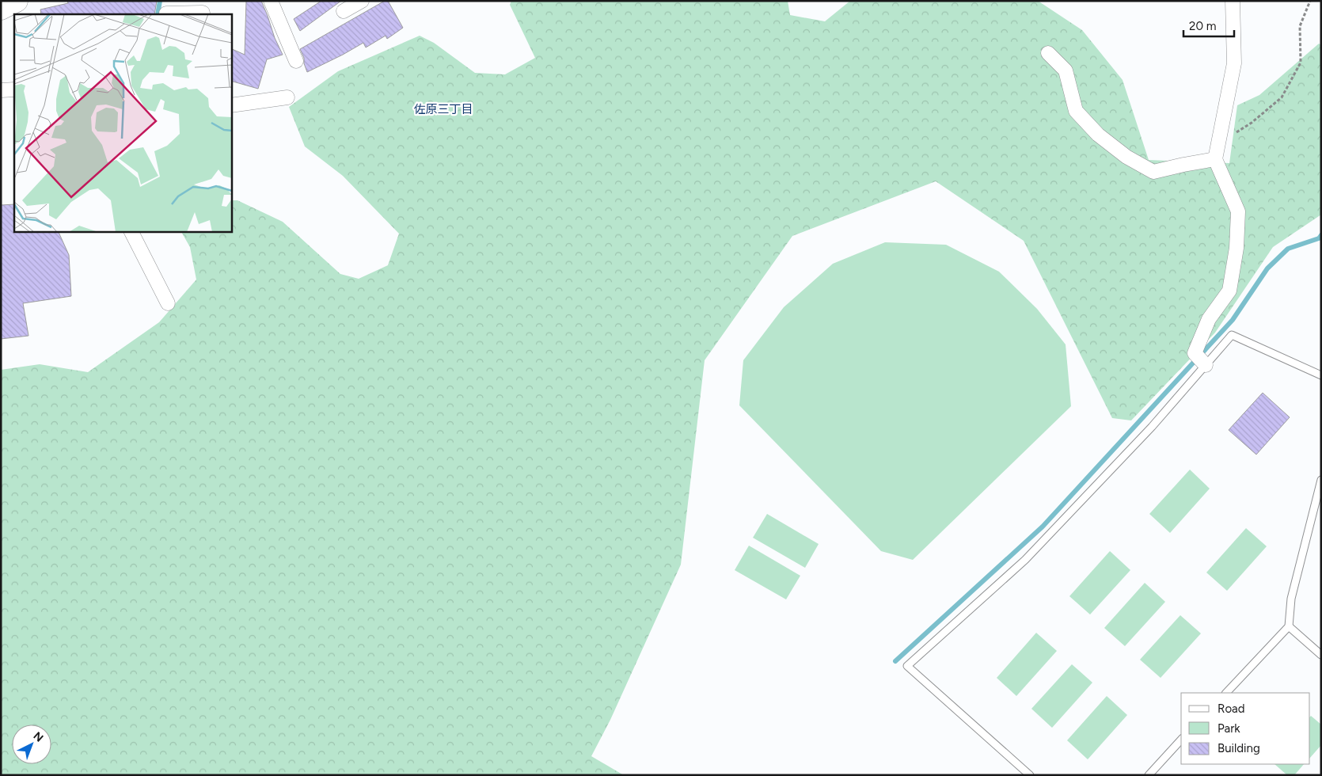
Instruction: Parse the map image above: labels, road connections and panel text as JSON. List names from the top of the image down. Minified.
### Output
{"districts":["佐原三丁目"],"legend":["Road","Park","Building"],"scale_bar":"20 m","north":"top right"}
